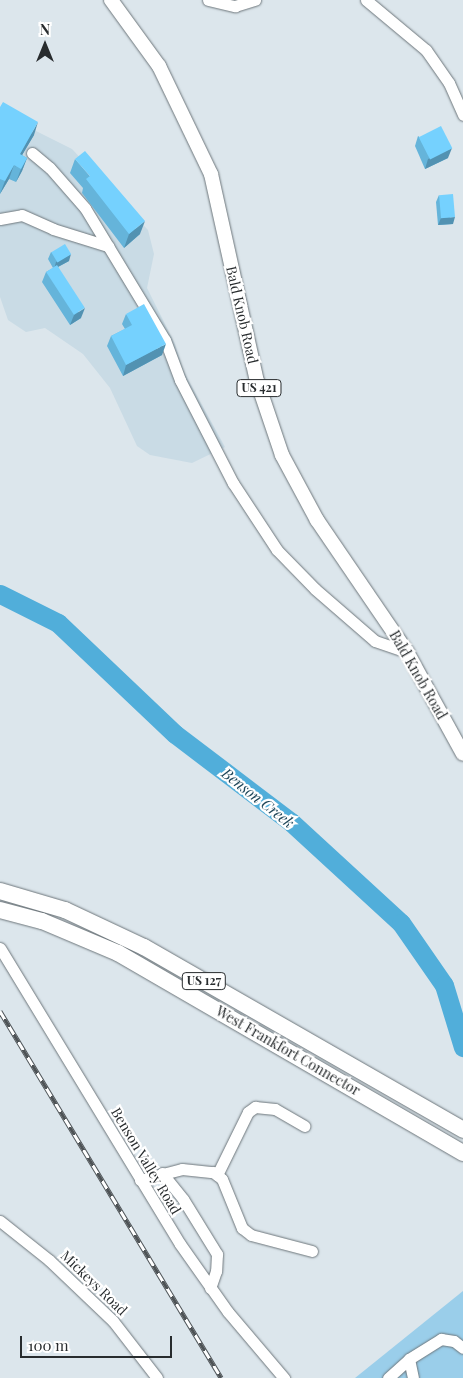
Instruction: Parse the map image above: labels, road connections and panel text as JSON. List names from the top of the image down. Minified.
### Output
{"streets":{"highway":["US 127","West Frankfort Connector"],"main road":["Bald Knob Road","US 421"],"street":["Benson Valley Road","Mickeys Road"]},"water":["Benson Creek"],"scale_bar":"100 m","north":"top"}
